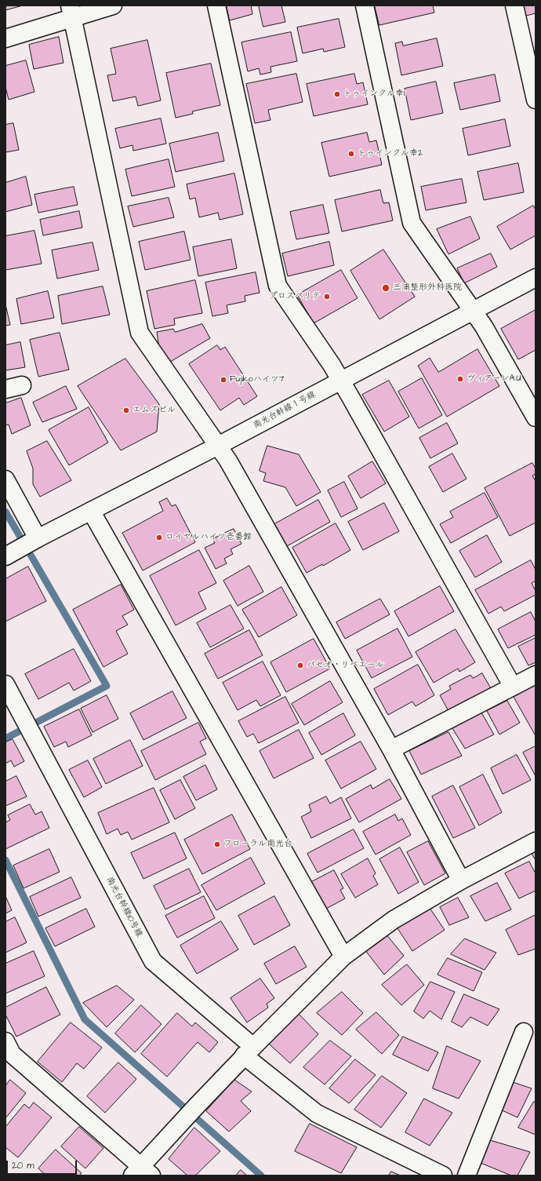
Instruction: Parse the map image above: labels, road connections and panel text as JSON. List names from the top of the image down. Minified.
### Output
{"streets":{"street":["南光台幹線１号線","南光台幹線10号線"]},"places":["トゥインクル幸1","トゥインクル幸2","三浦整形外科医院","プロスペリテ","ヴィアーレA.U","Fujikoハイツ7","エムズビル","ロイヤルハイツ壱番館","パセオ・リベエール","フローラル南光台"],"scale_bar":"20 m"}
